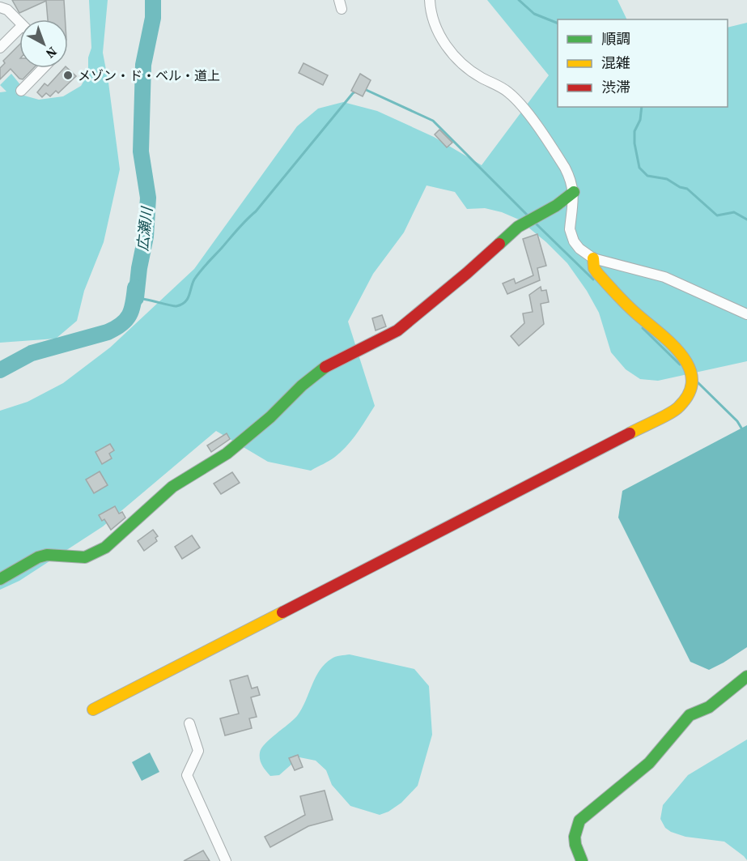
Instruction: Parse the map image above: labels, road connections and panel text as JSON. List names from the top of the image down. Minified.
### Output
{"water":["広瀬川"],"places":["メゾン・ド・ベル・道上"],"legend":["順調","混雑","渋滞"],"north":"bottom right"}
